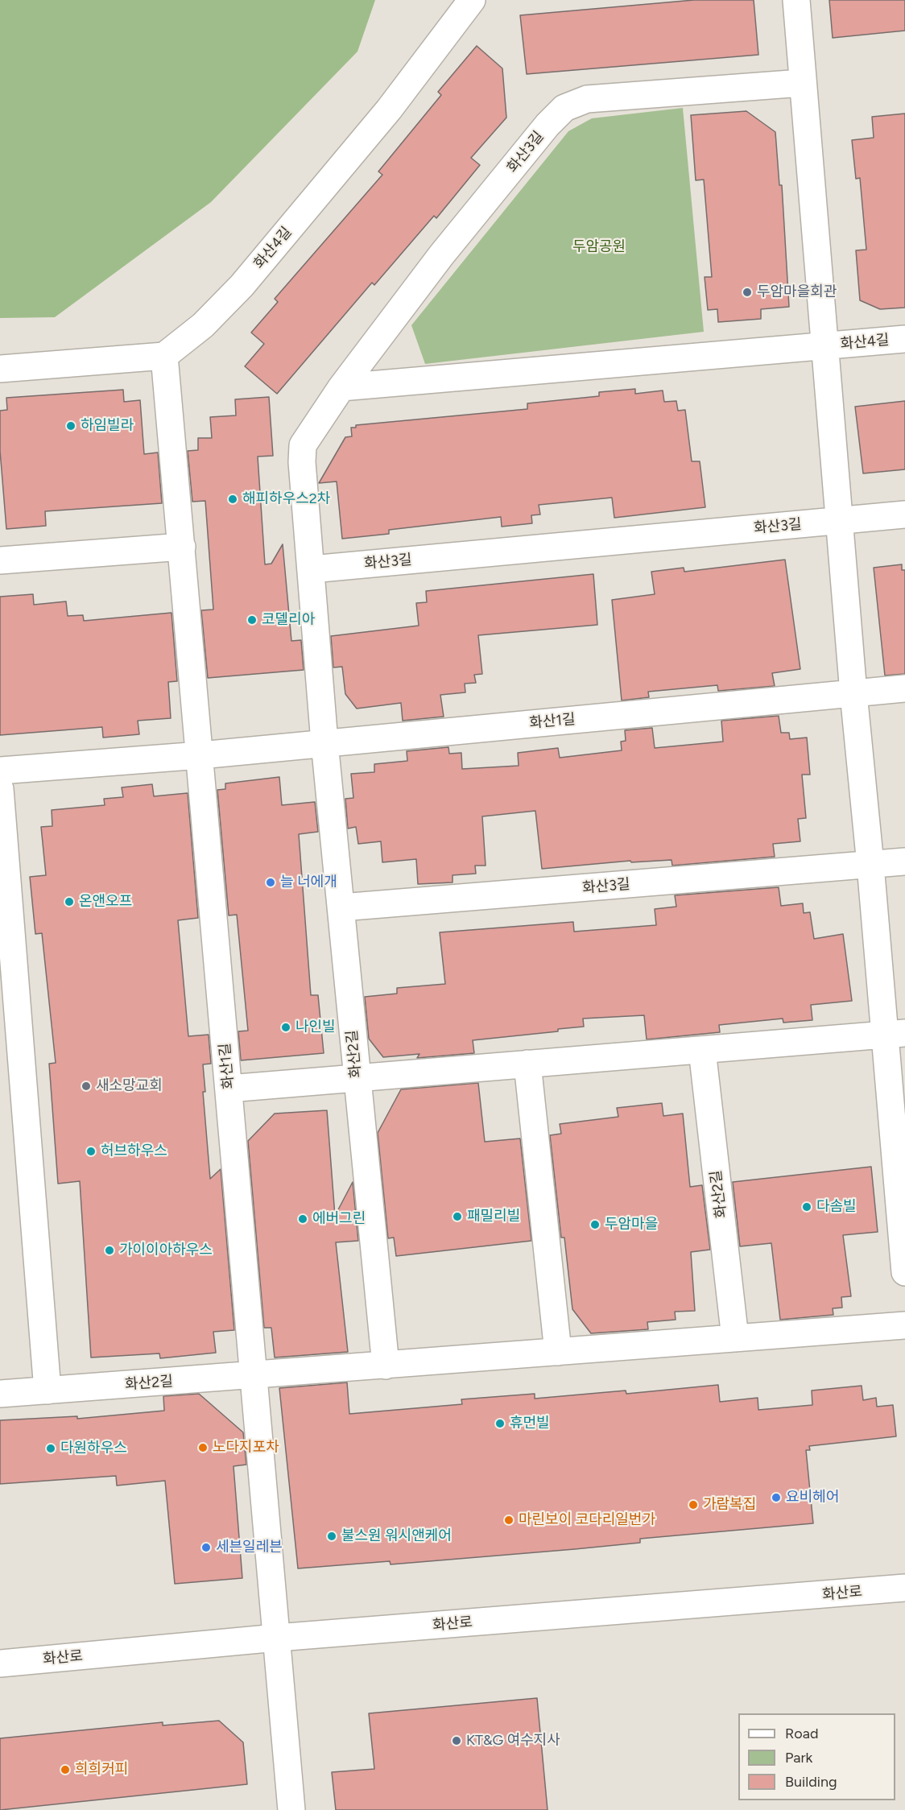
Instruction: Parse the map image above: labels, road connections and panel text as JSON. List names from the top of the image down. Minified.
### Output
{"streets":{"street":["화산3길","화산4길","화산1길","화산2길","화산로"]},"crossings":[["화산3길","화산1길"],["화산3길","화산2길"],["화산1길","화산2길"],["화산1길","화산로"]],"parks":["두암공원"],"places":["두암마을회관","하임빌라","해피하우스2차","코델리아","늘 너에개","온앤오프","나인빌","새소망교회","허브하우스","다솜빌","패밀리빌","에버그린","두암마을","가이이아하우스","휴먼빌","노다지포차","다원하우스","요비헤어","가람복집","마린보이 코다리일번가","불스원 워시앤케어","세븐일레븐","KT&G 여수지사","희희커피"],"legend":["Road","Park","Building"]}
